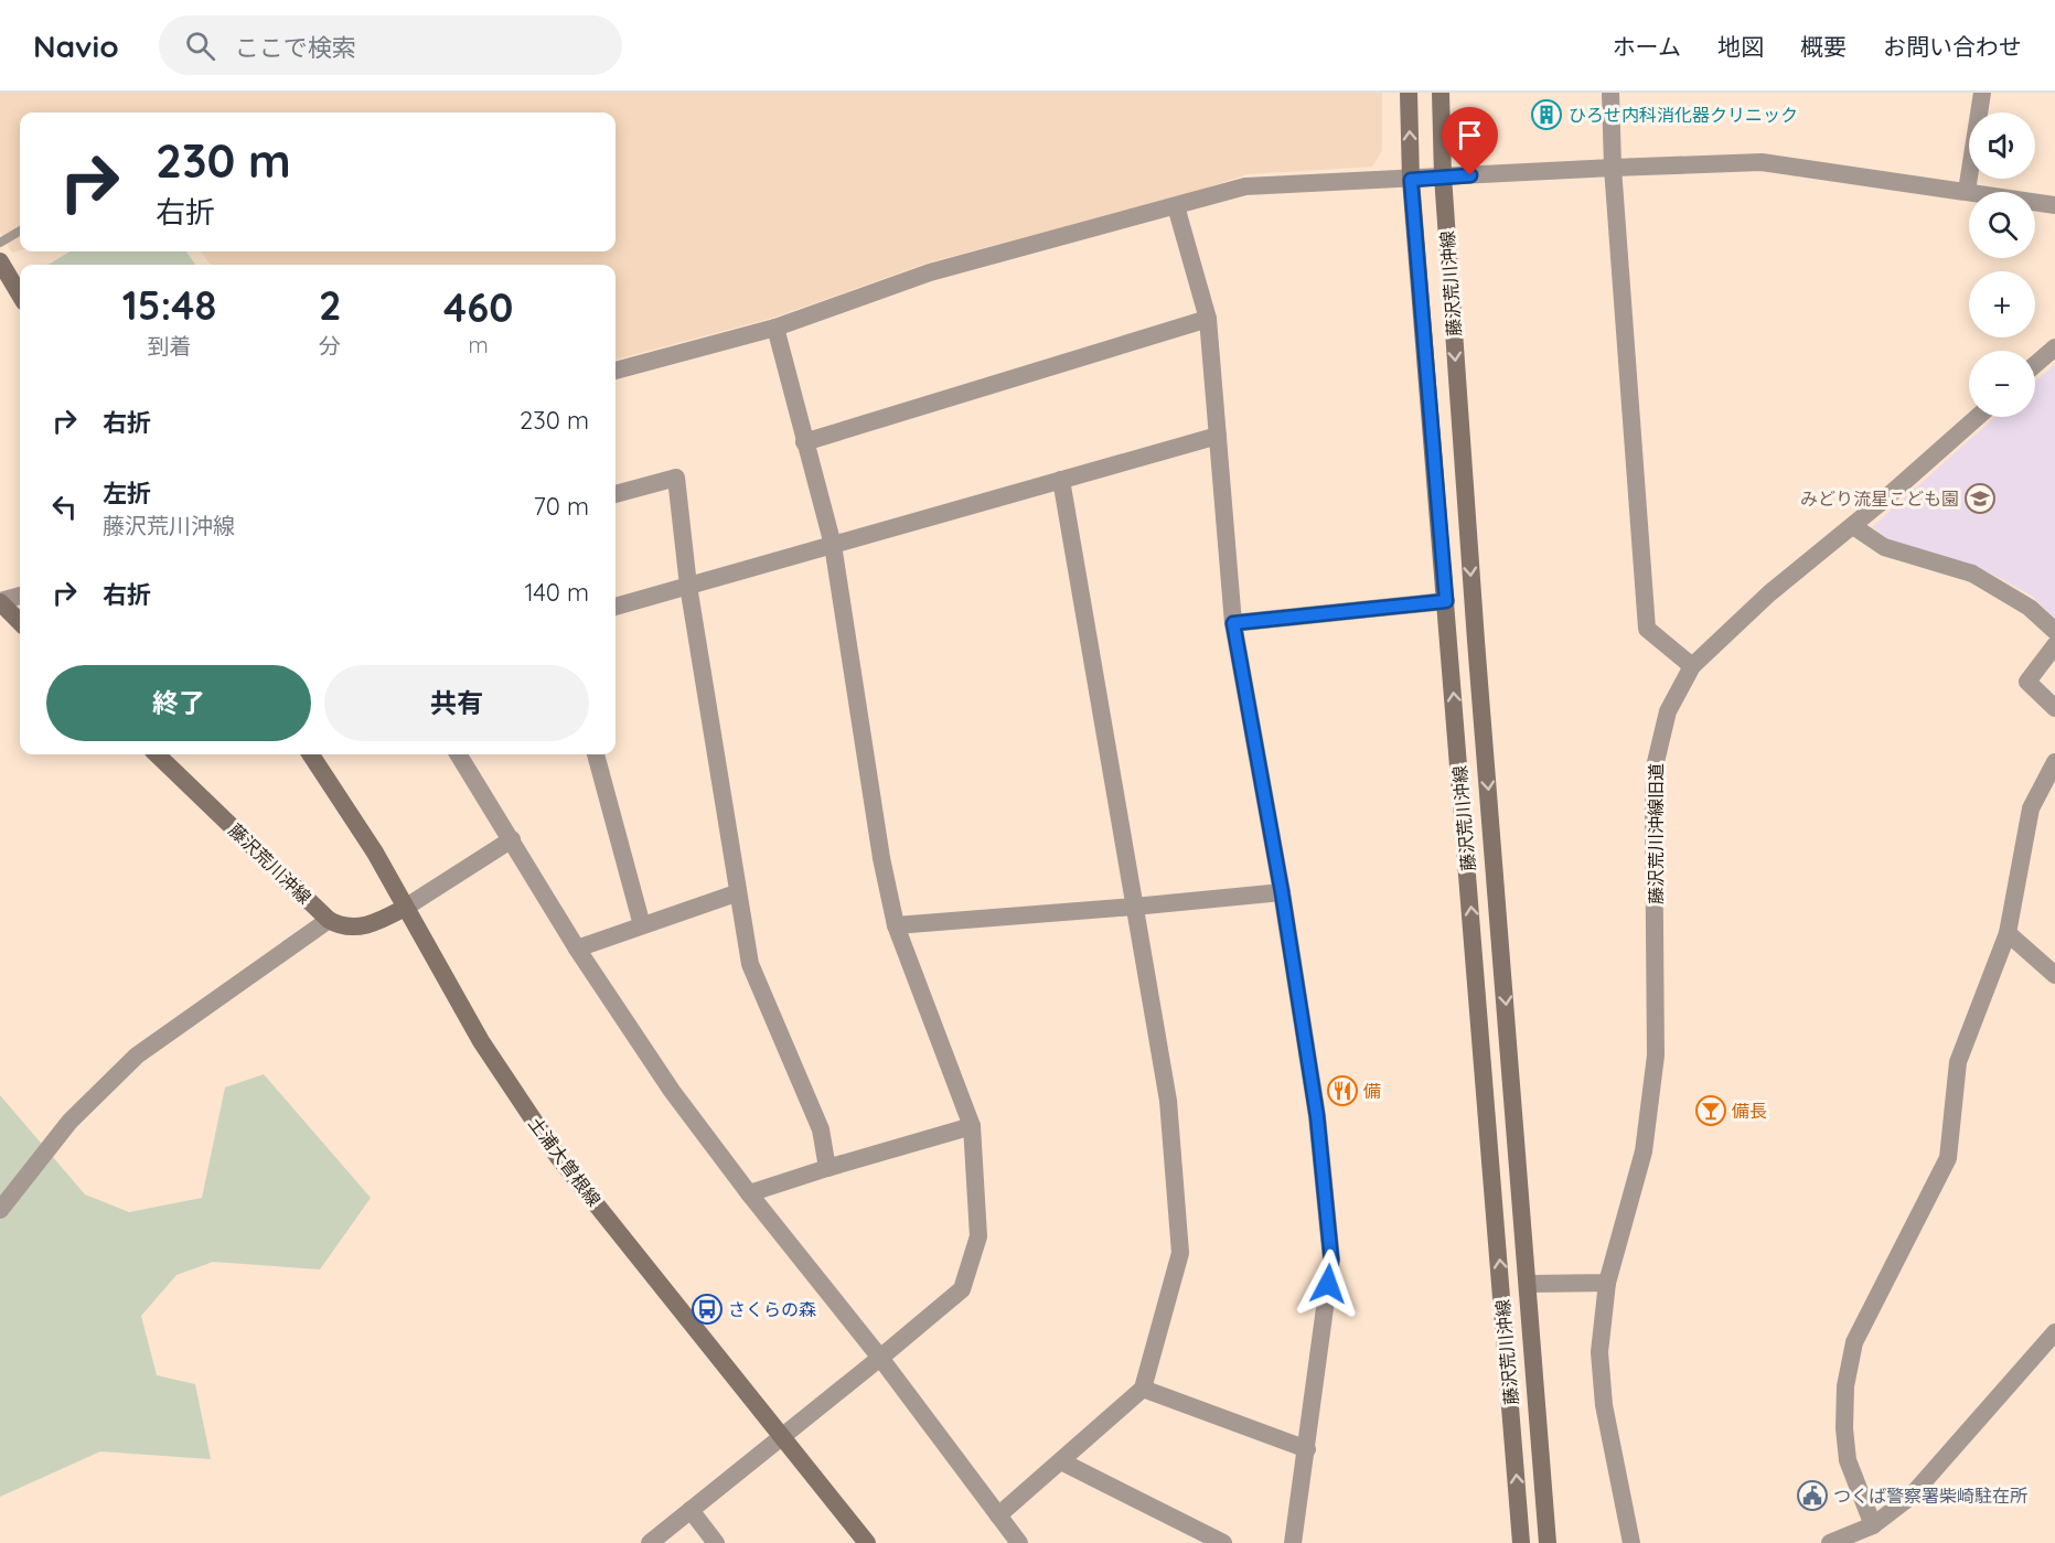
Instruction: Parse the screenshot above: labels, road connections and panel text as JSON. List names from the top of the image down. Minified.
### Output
{"streets":{"main road":["藤沢荒川沖線","土浦大曽根線"],"street":["藤沢荒川沖線旧道"]},"places":{"building":["ひろせ内科消化器クリニック"],"school or university":["みどり流星こども園"],"restaurant":["備"],"bar":["備長"],"bus stop":["さくらの森"],"public building":["つくば警察署柴崎駐在所"]},"page":{"header":"Navio","search":"ここで検索","nav":["ホーム","地図","概要","お問い合わせ"],"map_buttons":["+","−"],"turn":["230 m","右折"],"eta":["15:48","到着","2","分","460","m"],"list":[{"name":"右折","value":"230 m"},{"name":"左折","note":"藤沢荒川沖線","value":"70 m"},{"name":"右折","value":"140 m"}],"buttons":["終了","共有"]}}
